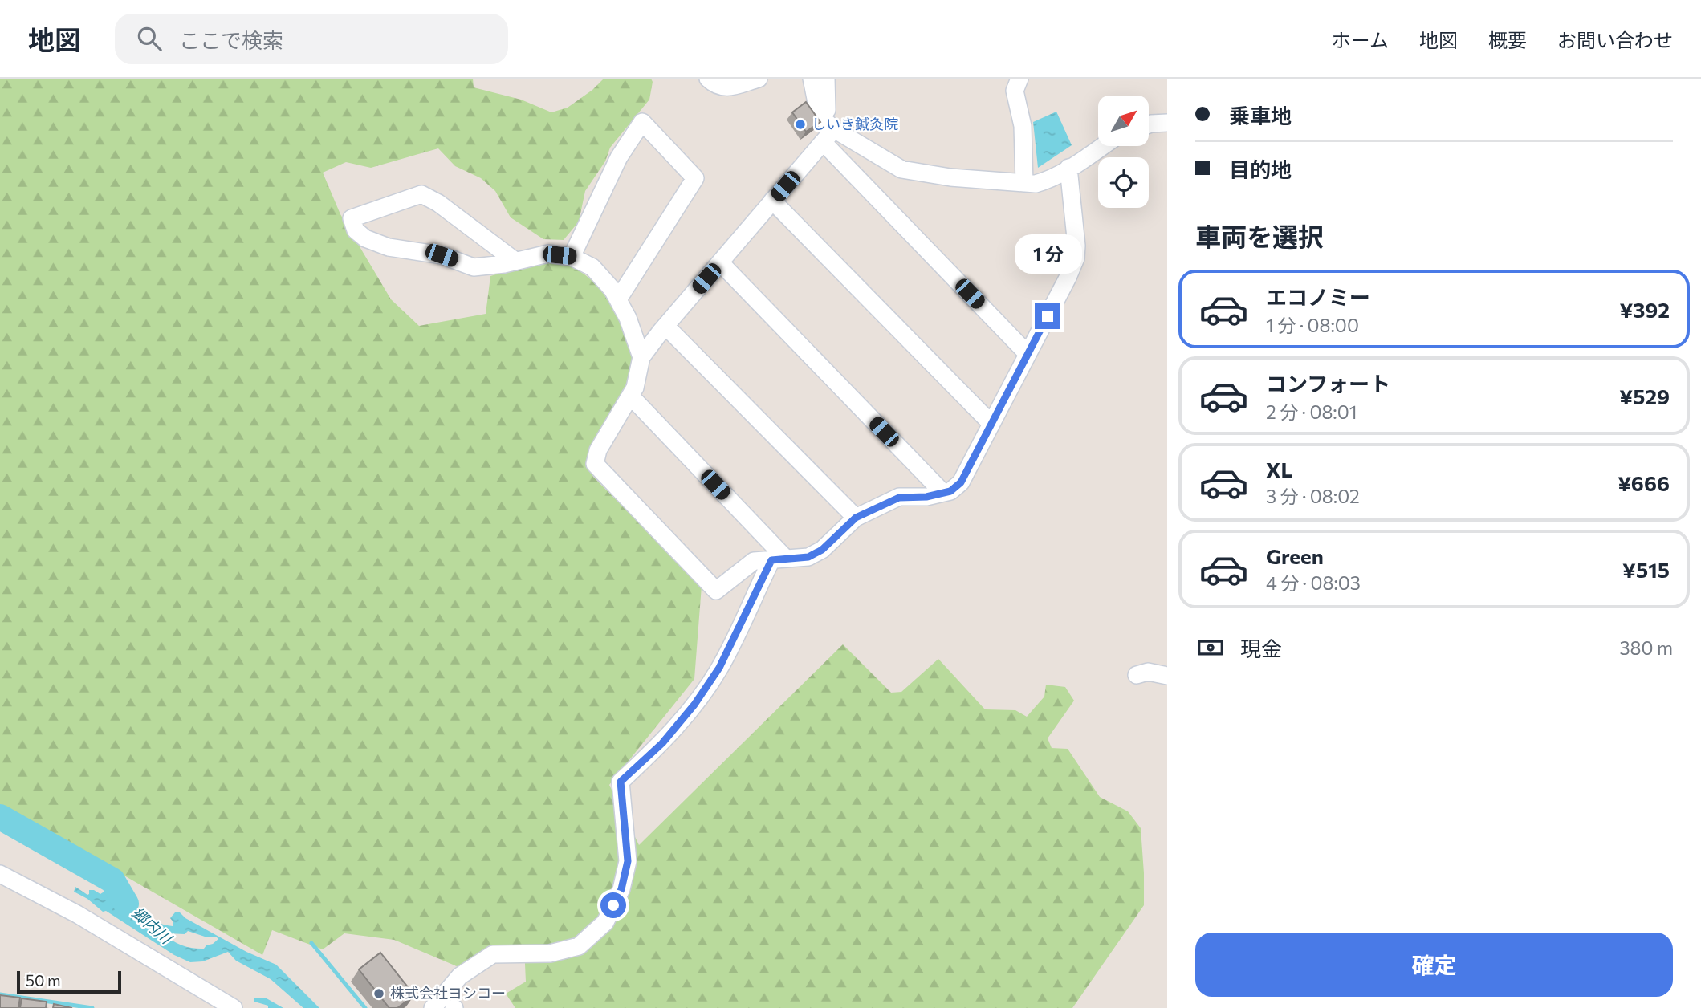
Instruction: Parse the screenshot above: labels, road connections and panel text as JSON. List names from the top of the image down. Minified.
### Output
{"water":["郷内川"],"places":["しいき鍼灸院","株式会社ヨシコー"],"scale_bar":"50 m","north":"top right","page":{"header":"地図","search":"ここで検索","nav":["ホーム","地図","概要","お問い合わせ"],"banner":["乗車地","目的地"],"heading":"車両を選択","bubble":"1 分","list":[{"name":"エコノミー","note":"1 分 · 08:00","value":"¥392"},{"name":"コンフォート","note":"2 分 · 08:01","value":"¥529"},{"name":"XL","note":"3 分 · 08:02","value":"¥666"},{"name":"Green","note":"4 分 · 08:03","value":"¥515"}],"pay":["現金","380 m"],"buttons":"確定","scale":"50 m"}}
